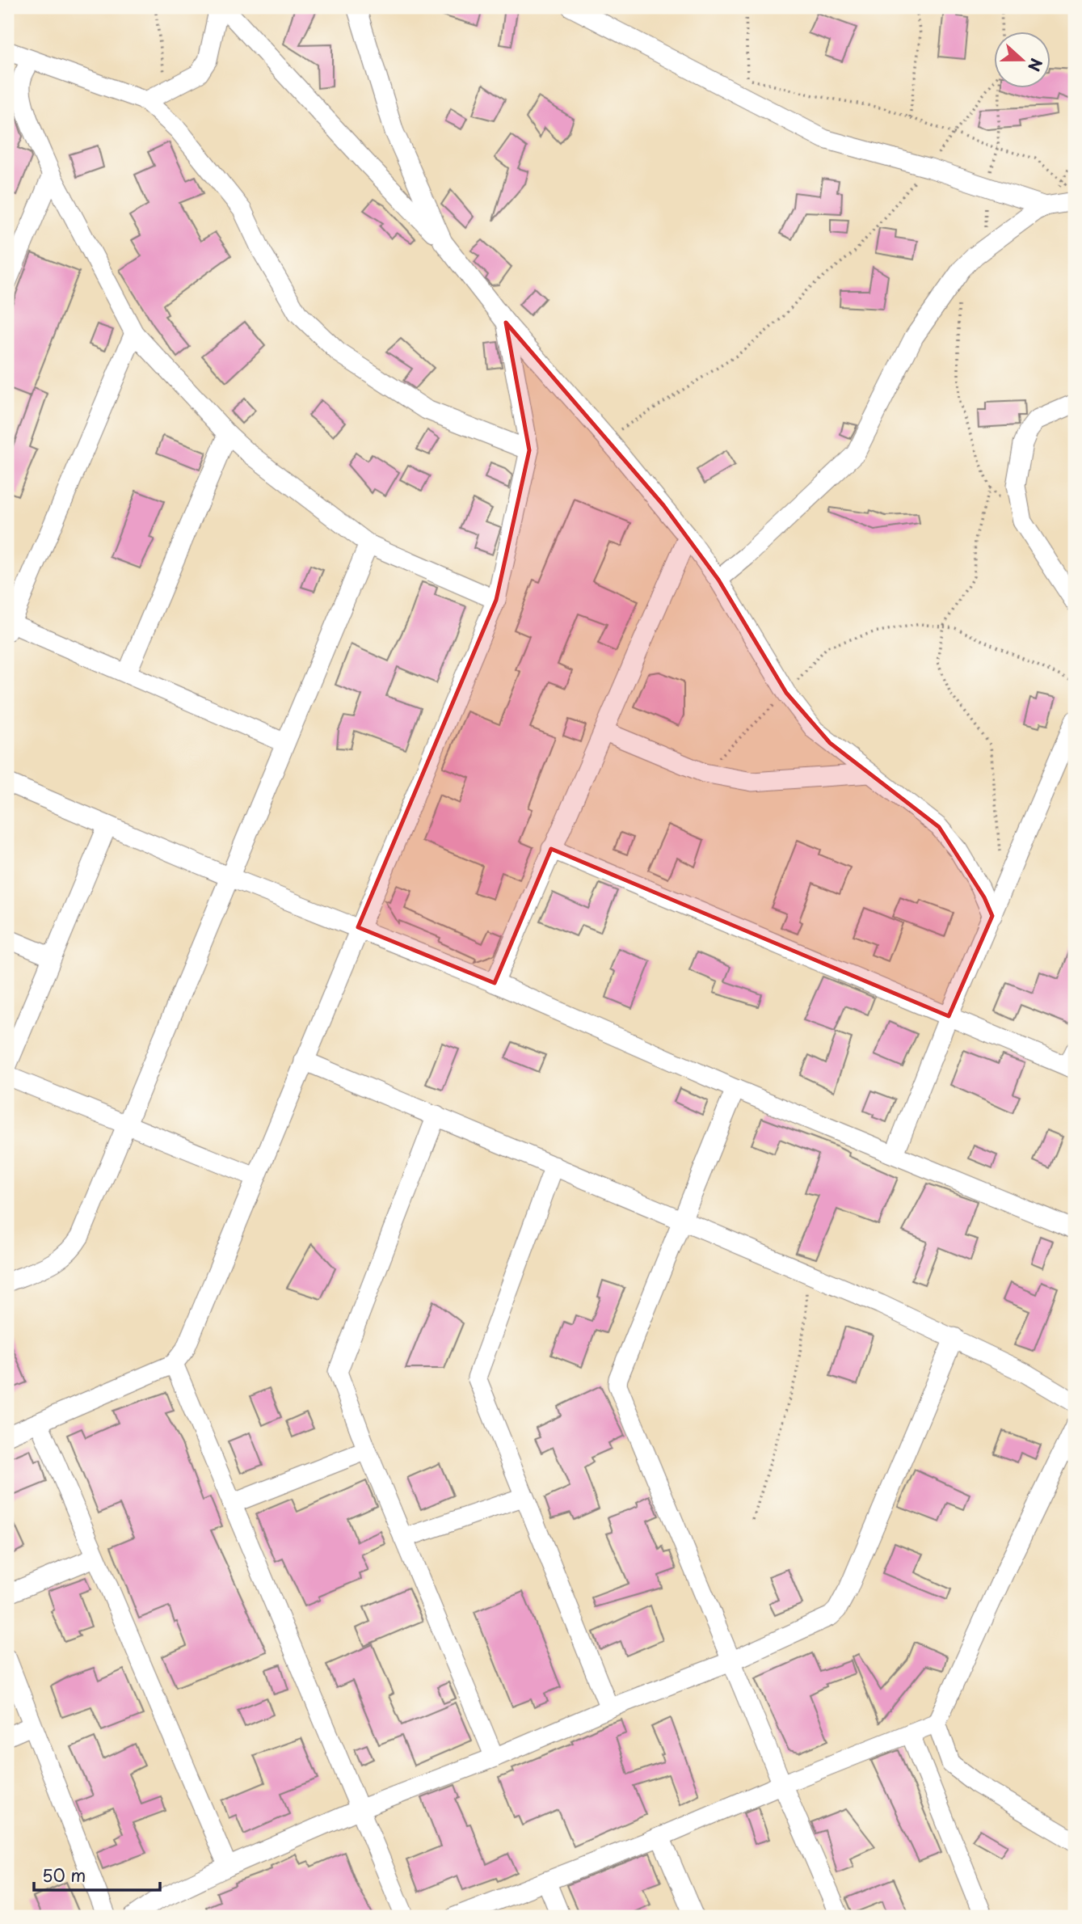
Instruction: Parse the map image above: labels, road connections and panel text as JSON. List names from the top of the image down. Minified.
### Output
{"scale_bar":"50 m","north":"right"}
